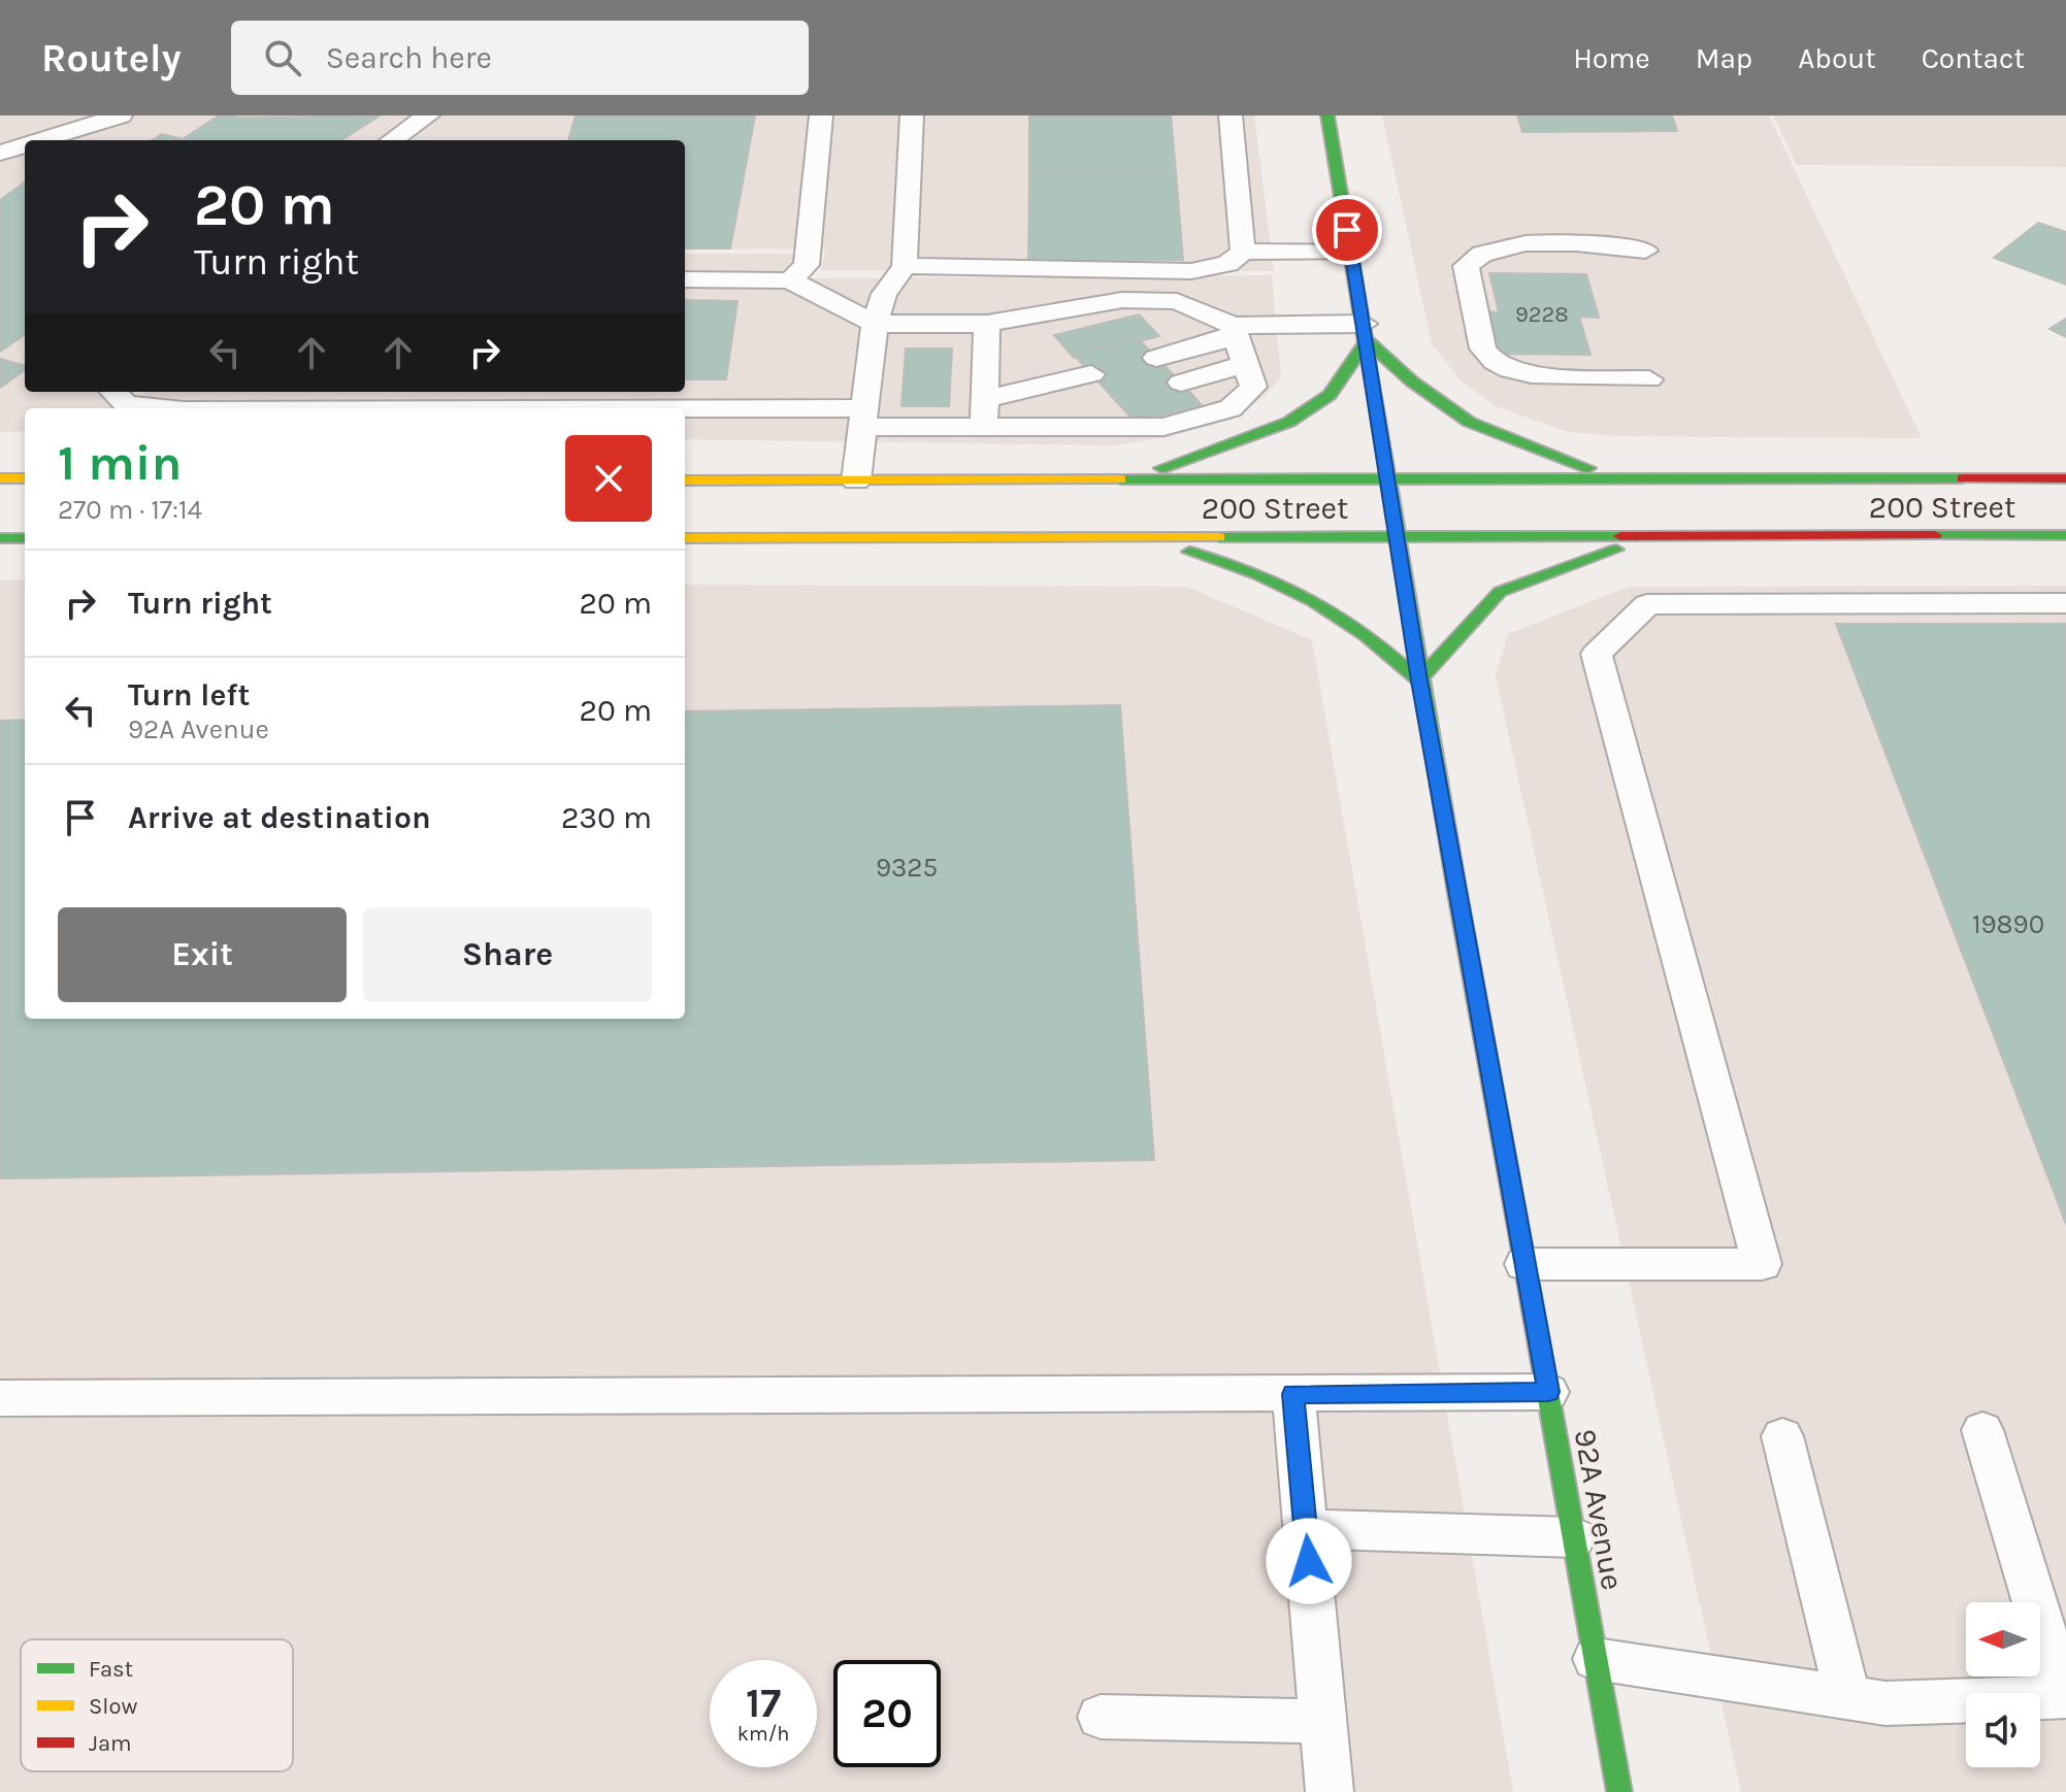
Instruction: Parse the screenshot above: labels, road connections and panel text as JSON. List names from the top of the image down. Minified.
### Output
{"streets":{"main road":["200 Street","92A Avenue"]},"crossings":[["200 Street","92A Avenue"]],"house_numbers":["9228","9325","19890"],"legend":["Fast","Slow","Jam"],"north":"left","page":{"header":"Routely","search":"Search here","nav":["Home","Map","About","Contact"],"turn":["20 m","Turn right"],"heading":["1 min","270 m · 17:14"],"list":[{"name":"Turn right","value":"20 m"},{"name":"Turn left","note":"92A Avenue","value":"20 m"},{"name":"Arrive at destination","value":"230 m"}],"buttons":["Exit","Share"],"speed":"17 km/h","limit":"20"}}
